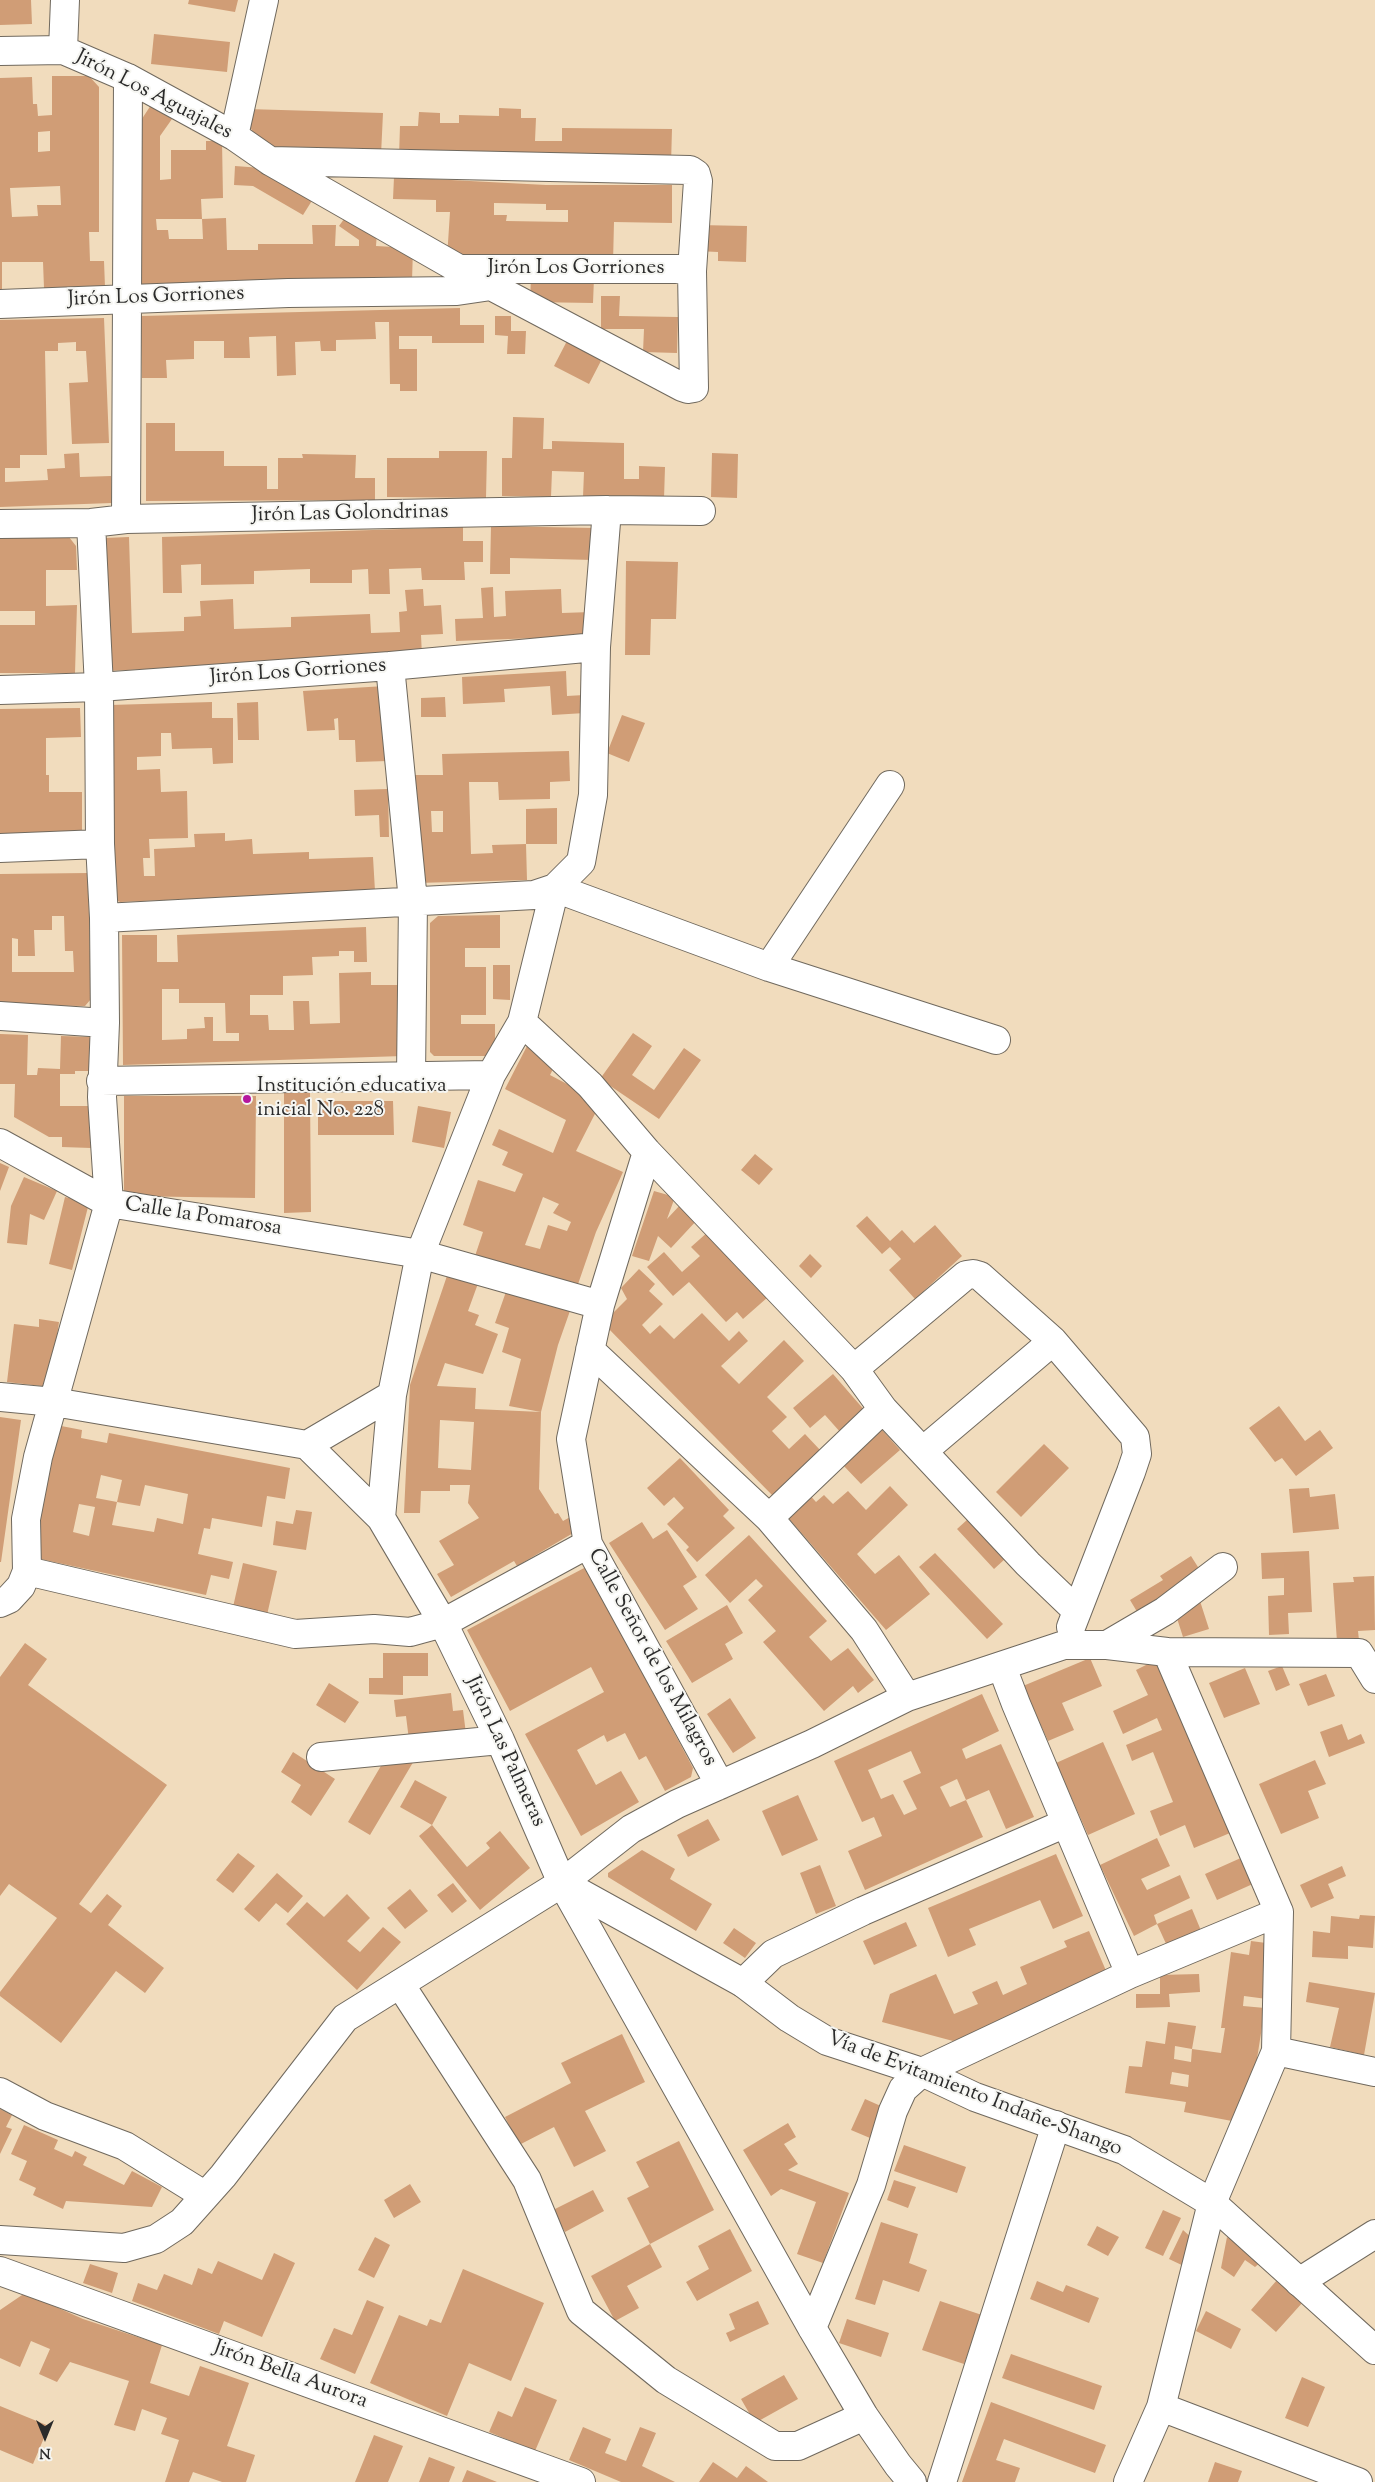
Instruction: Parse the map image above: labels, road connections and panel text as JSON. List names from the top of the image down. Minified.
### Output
{"streets":{"street":["Jirón Los Aguajales","Jirón Los Gorriones","Jirón Las Golondrinas","Calle la Pomarosa","Calle Señor de los Milagros","Jirón Las Palmeras","Vía de Evitamiento Indañe-Shango","Jirón Bella Aurora"]},"crossings":[["Jirón Los Aguajales","Jirón Los Gorriones"],["Calle la Pomarosa","Calle Señor de los Milagros"],["Jirón Las Palmeras","Vía de Evitamiento Indañe-Shango"]],"places":["Institución educativa inicial No. 228"],"north":"bottom"}
